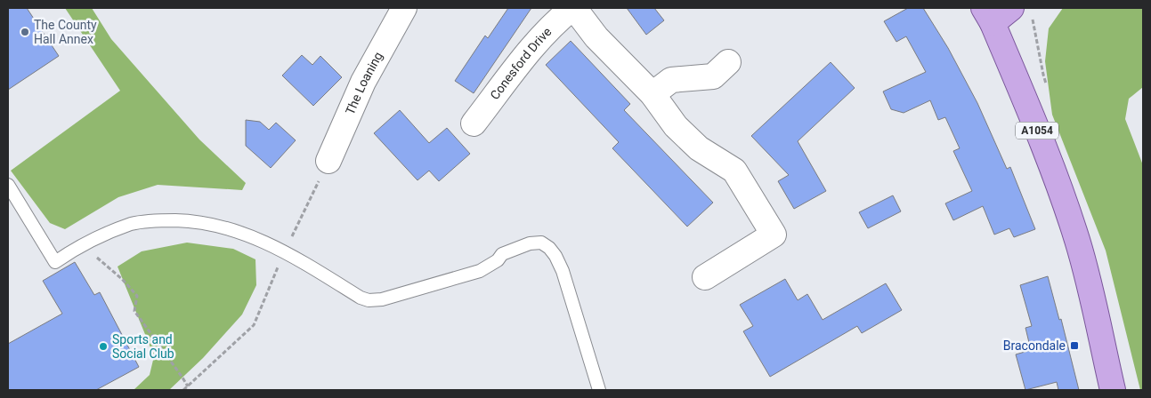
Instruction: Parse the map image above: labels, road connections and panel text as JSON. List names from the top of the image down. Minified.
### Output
{"streets":{"main road":["A1054"],"street":["Conesford Drive","The Loaning"]},"places":{"other":["The County Hall Annex","Sports and Social Club"],"transit":["Bracondale"]}}
